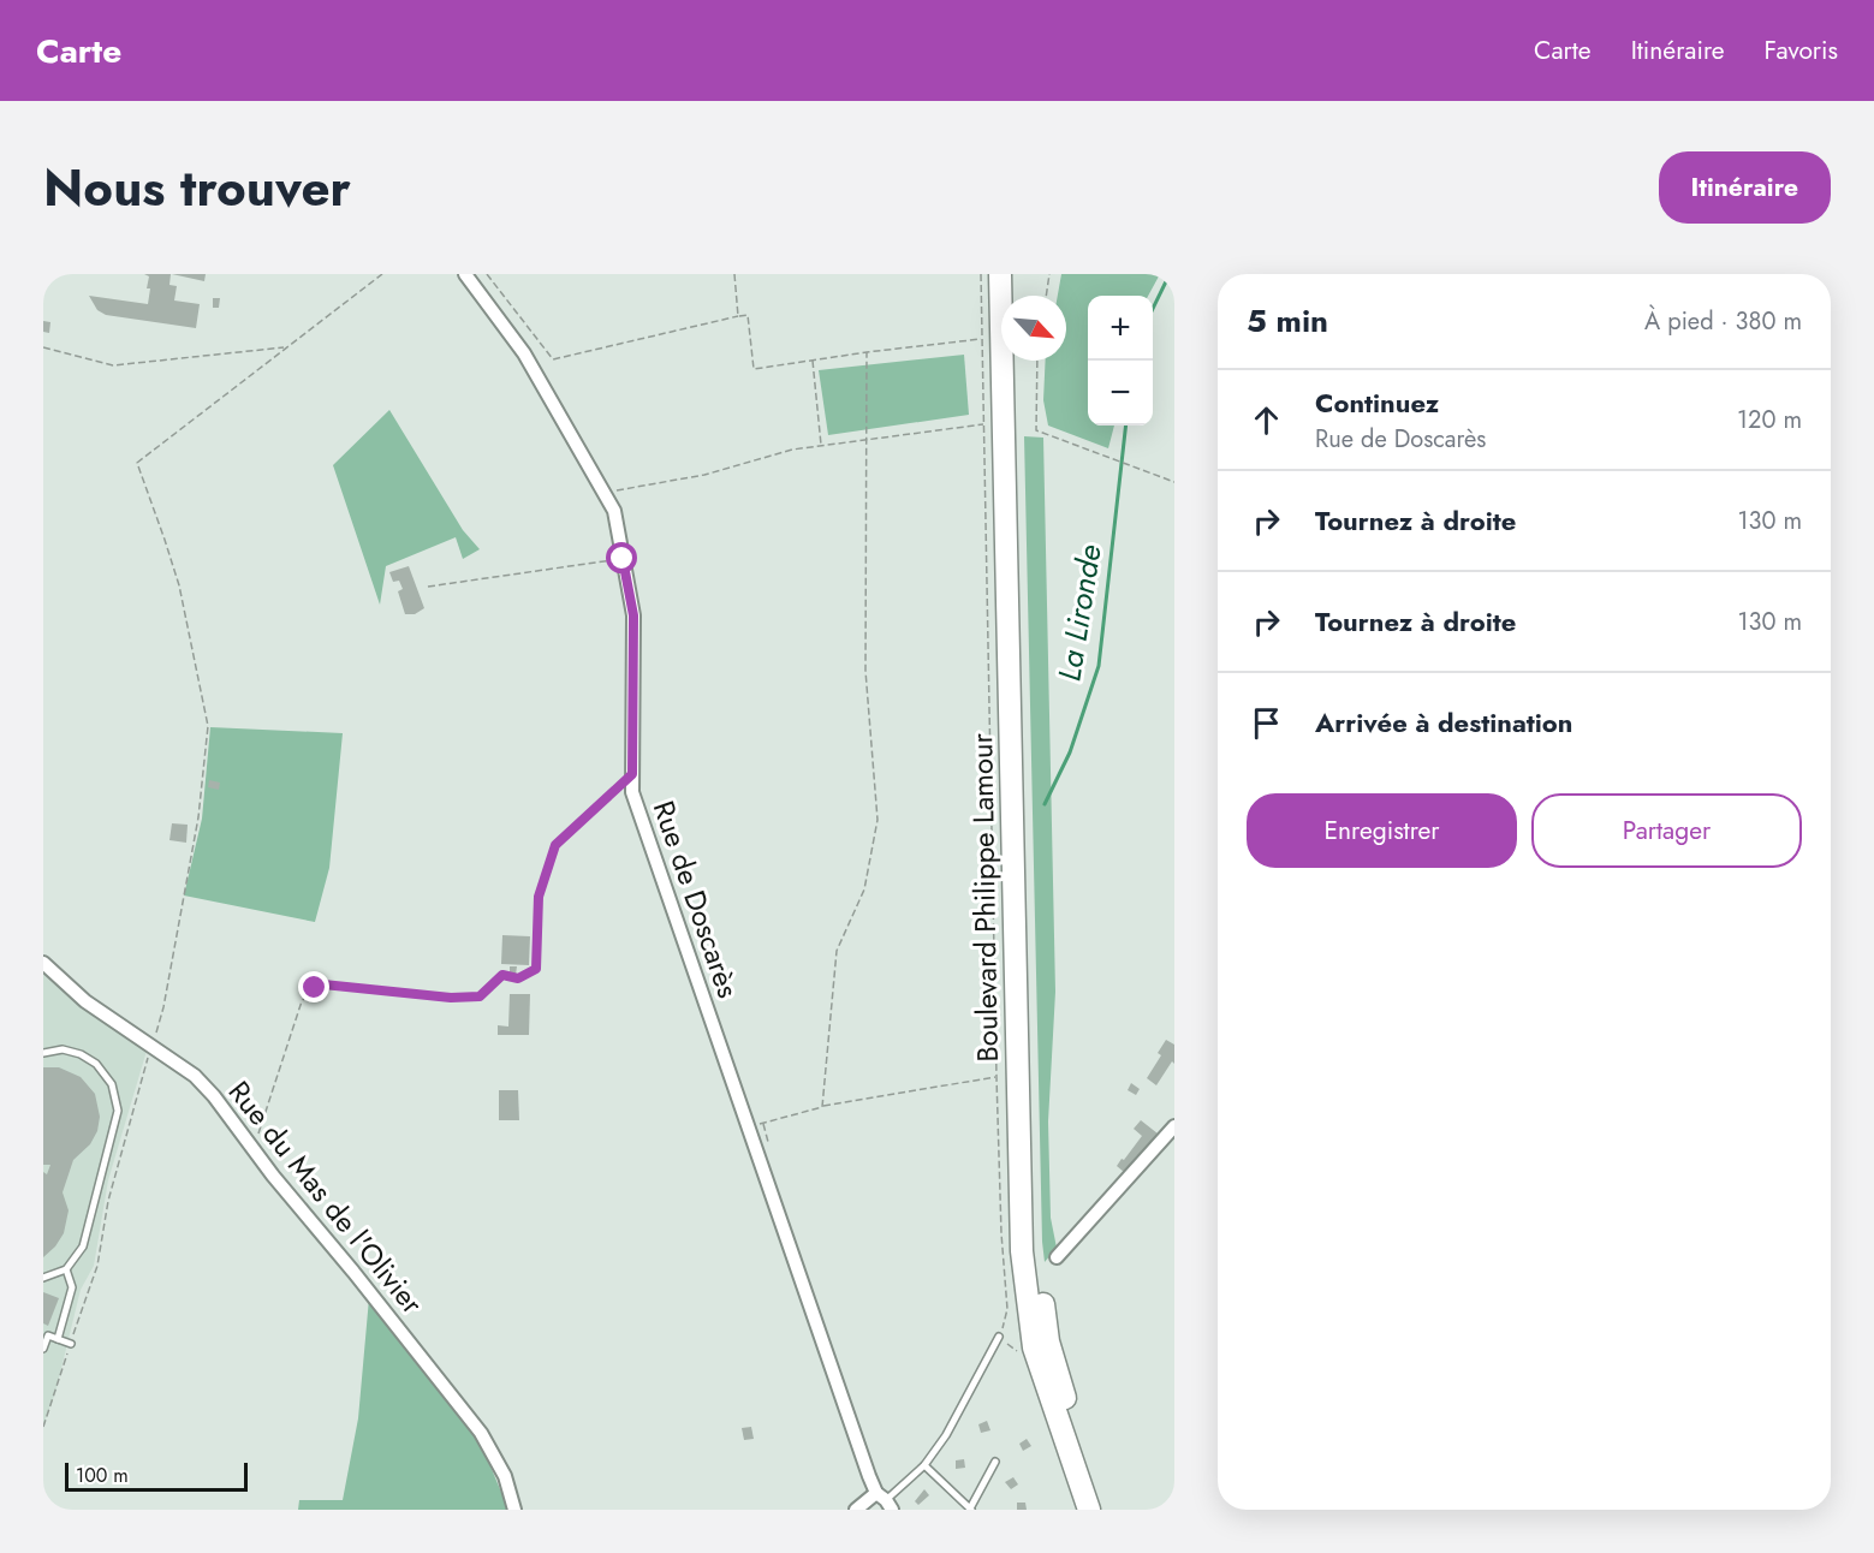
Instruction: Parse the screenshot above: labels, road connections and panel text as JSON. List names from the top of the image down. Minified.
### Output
{"streets":{"main road":["Boulevard Philippe Lamour"],"street":["Rue de Doscarès","Rue du Mas de l'Olivier"]},"water":["La Lironde"],"scale_bar":"100 m","north":"bottom right","page":{"header":"Carte","nav":["Carte","Itinéraire","Favoris"],"title":"Nous trouver","buttons":["Itinéraire",["Enregistrer","Partager"]],"heading":["5 min","À pied · 380 m"],"map_buttons":["+","−"],"list":[["Continuez","Rue de Doscarès","120 m"],["Tournez à droite","130 m"],["Tournez à droite","130 m"],"Arrivée à destination"],"scale":"100 m"}}
